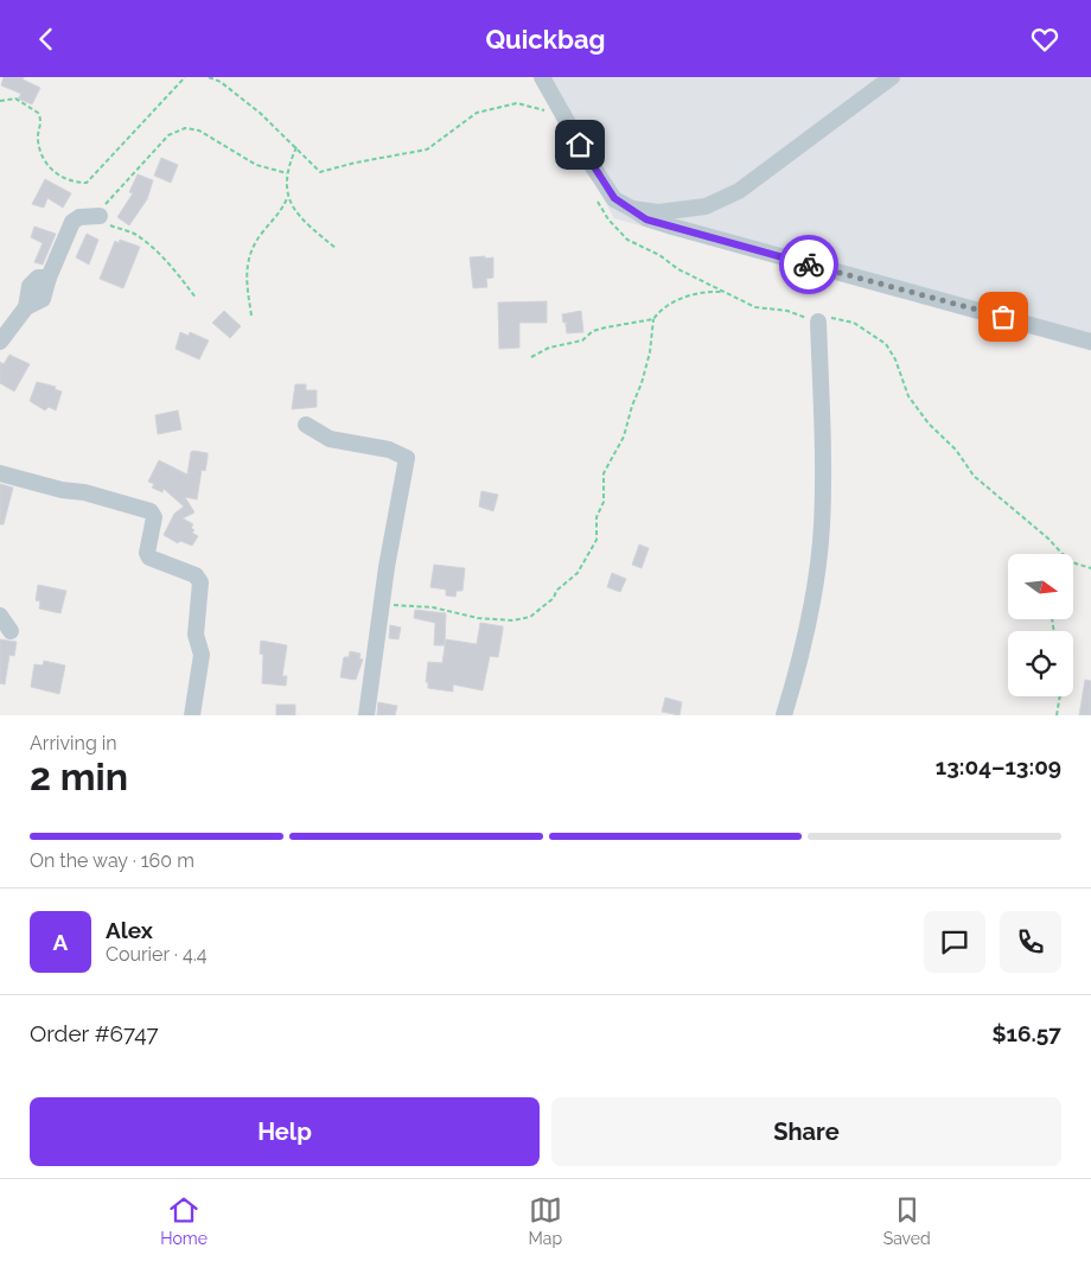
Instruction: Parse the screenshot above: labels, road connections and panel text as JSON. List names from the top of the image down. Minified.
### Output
{"north":"right","page":{"header":"Quickbag","heading":["2 min","Arriving in","13:04–13:09"],"panel":["Alex","Courier · 4.4","Order #6747","$16.57"],"bar":"On the way · 160 m","round":"A","buttons":["Help","Share"],"tabs":["Home","Map","Saved"]}}
